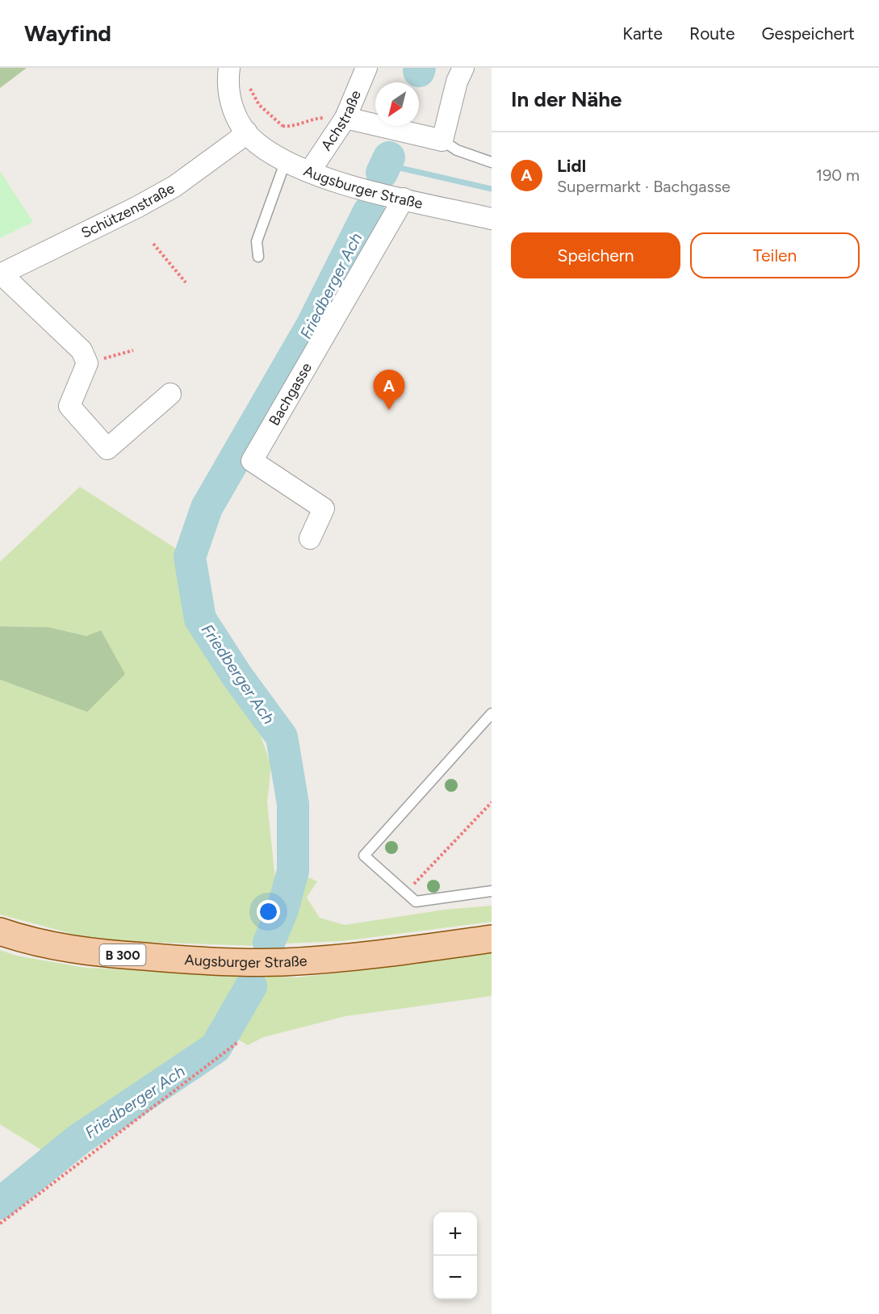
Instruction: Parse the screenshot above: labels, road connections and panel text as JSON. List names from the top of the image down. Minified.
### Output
{"streets":{"main road":["Augsburger Straße","B 300"],"street":["Achstraße","Schützenstraße","Bachgasse"]},"crossings":[["Achstraße","Augsburger Straße"],["Augsburger Straße","Schützenstraße"],["Augsburger Straße","Bachgasse"]],"water":["Friedberger Ach"],"north":"bottom left","page":{"header":"Wayfind","nav":["Karte","Route","Gespeichert"],"heading":"In der Nähe","list":[{"mark":"A","name":"Lidl","note":"Supermarkt · Bachgasse","value":"190 m"}],"buttons":["Speichern","Teilen"],"pins":"A","map_buttons":["+","−"]}}
